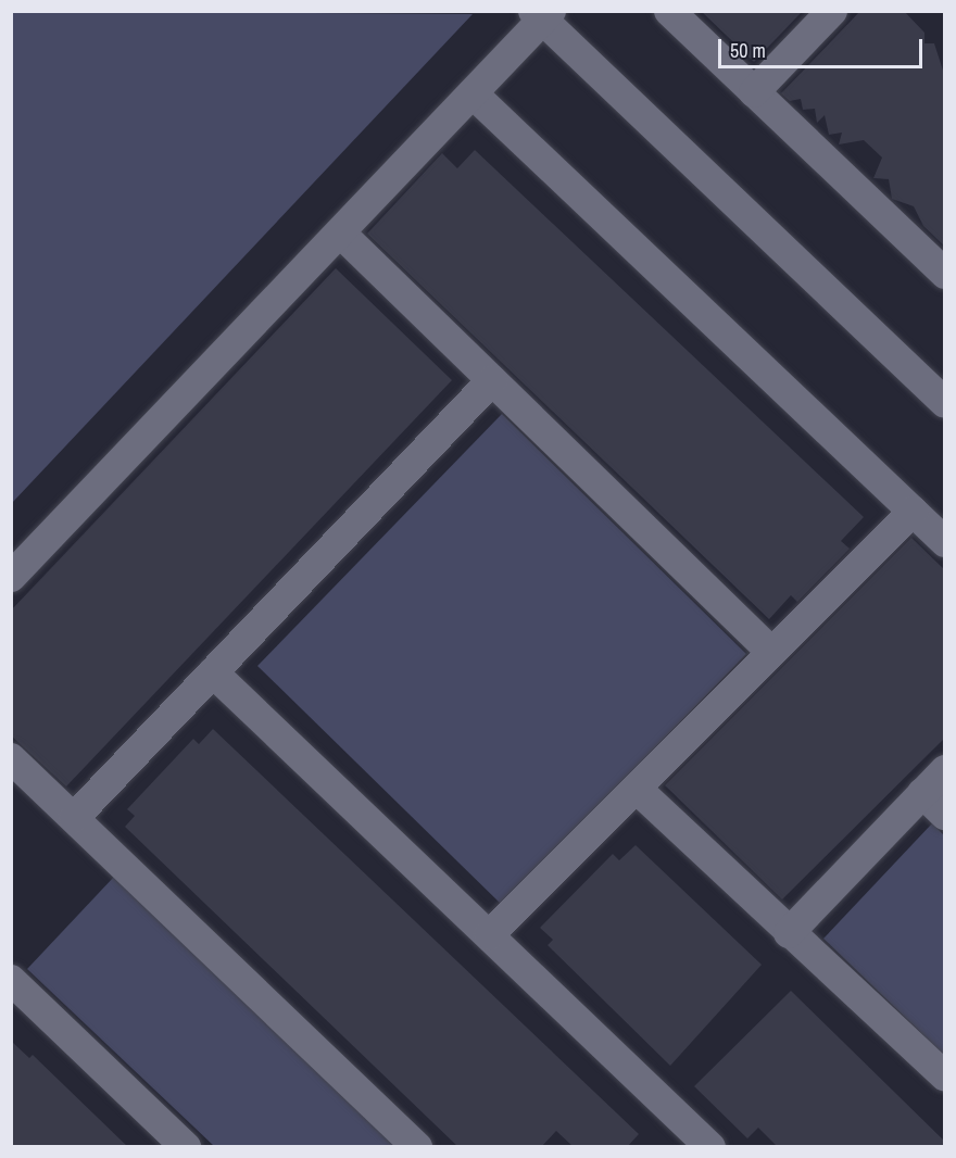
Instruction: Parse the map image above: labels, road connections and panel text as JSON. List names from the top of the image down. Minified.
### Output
{"scale_bar":"50 m"}
